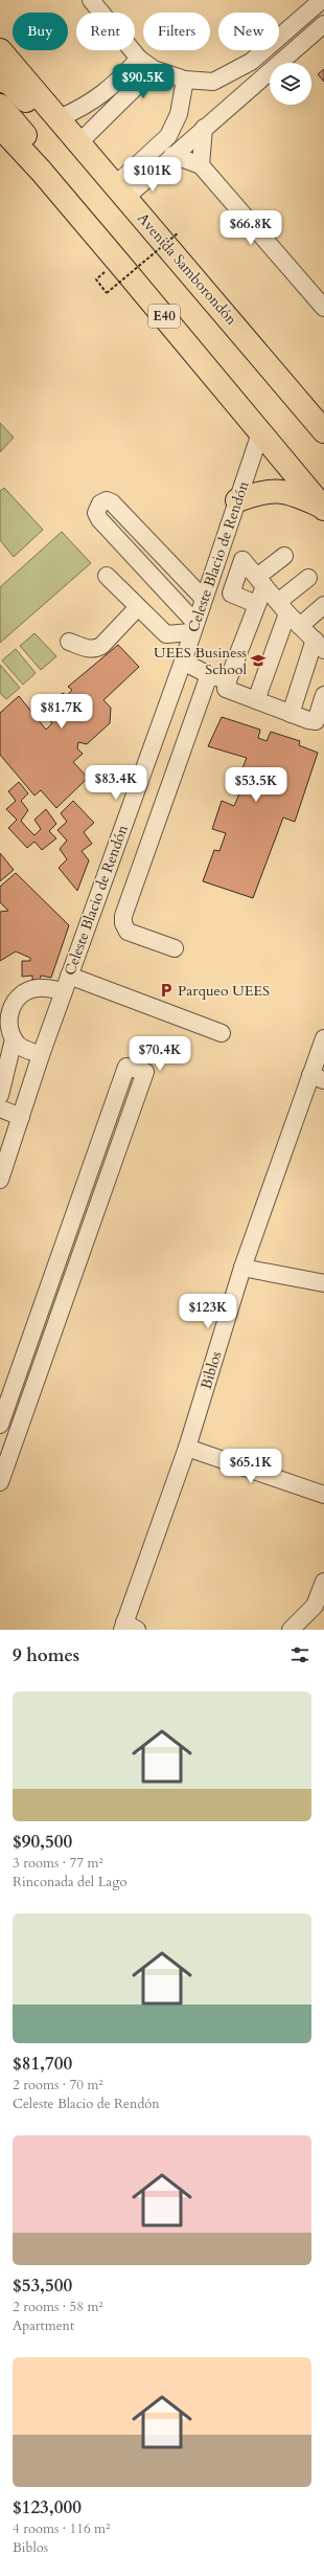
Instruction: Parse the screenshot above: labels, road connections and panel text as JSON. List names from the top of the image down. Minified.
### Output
{"streets":{"highway":["Avenida Samborondón","E40"],"street":["Celeste Blacio de Rendón","Biblos"]},"crossings":[["E40","Celeste Blacio de Rendón"]],"places":{"school or university":["UEES Business School"],"parking":["Parqueo UEES"]},"page":{"chip":["Buy","Rent","Filters","New"],"price":["$90.5K","$101K","$66.8K","$81.7K","$83.4K","$53.5K","$70.4K","$123K","$65.1K"],"heading":"9 homes","list":[{"name":"$90,500","note":"3 rooms · 77 m² · Rinconada del Lago"},{"name":"$81,700","note":"2 rooms · 70 m² · Celeste Blacio de Rendón"},{"name":"$53,500","note":"2 rooms · 58 m² · Apartment"},{"name":"$123,000","note":"4 rooms · 116 m² · Biblos"}]}}
